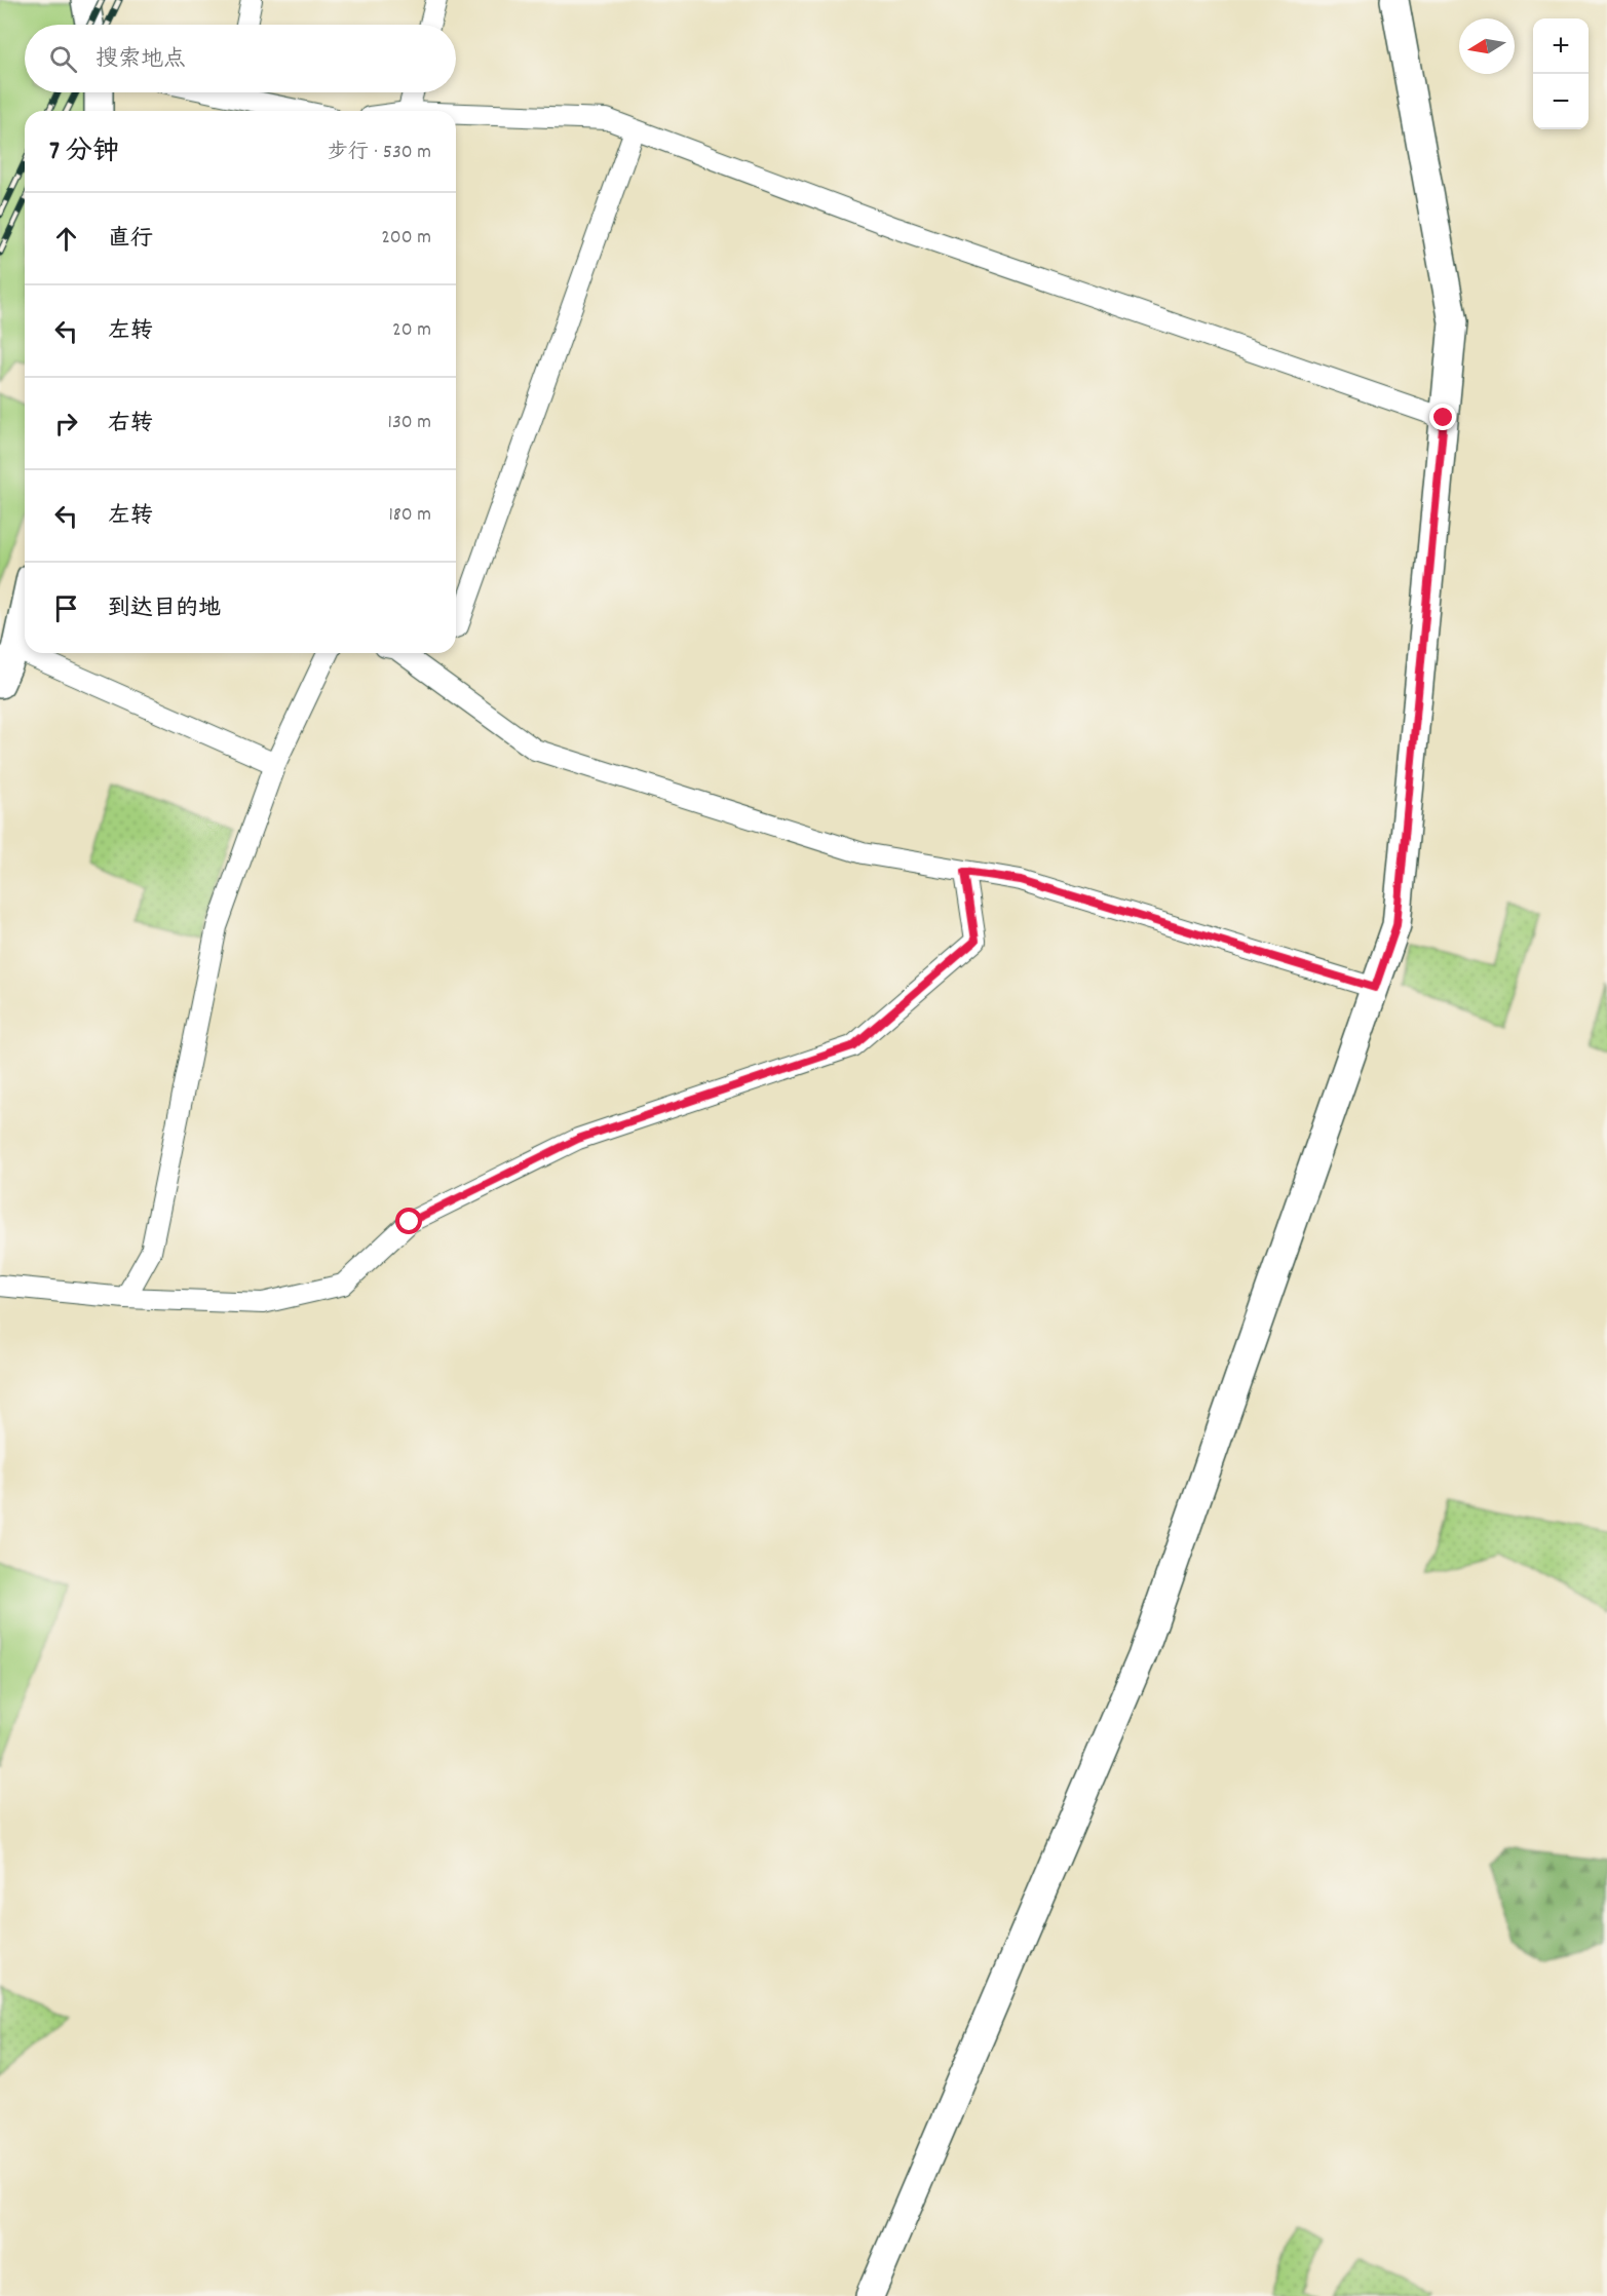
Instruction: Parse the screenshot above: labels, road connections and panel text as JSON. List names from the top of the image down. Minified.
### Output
{"north":"left","page":{"map_buttons":["+","−"],"search":"搜索地点","heading":["7 分钟","步行 · 530 m"],"list":[["直行","200 m"],["左转","20 m"],["右转","130 m"],["左转","180 m"],"到达目的地"]}}
